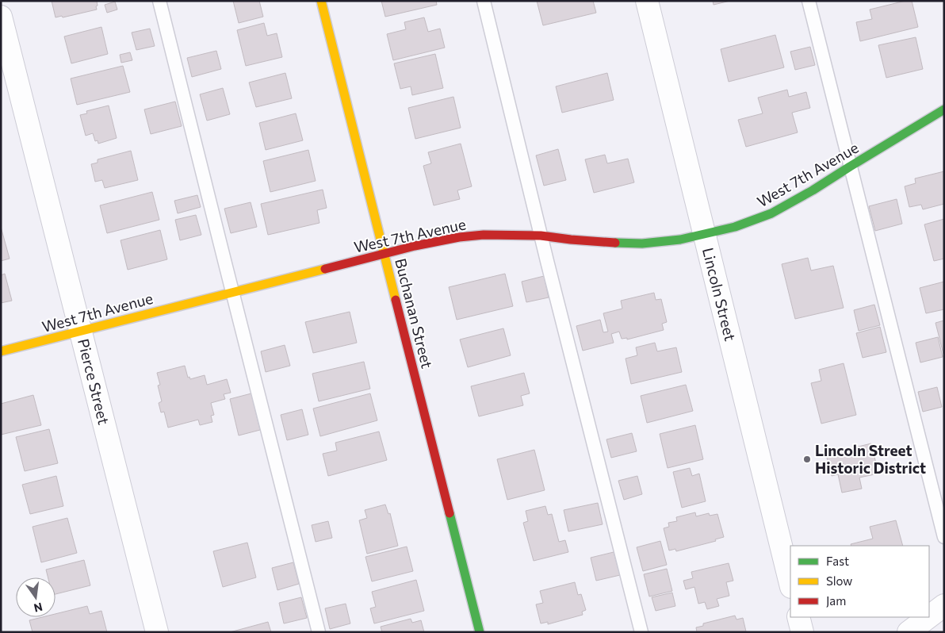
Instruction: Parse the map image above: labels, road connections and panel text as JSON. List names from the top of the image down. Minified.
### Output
{"streets":{"street":["West 7th Avenue","Lincoln Street","Buchanan Street","Pierce Street"]},"crossings":[["West 7th Avenue","Lincoln Street"],["West 7th Avenue","Buchanan Street"],["West 7th Avenue","Pierce Street"]],"places":["Lincoln Street Historic District"],"legend":["Fast","Slow","Jam"],"north":"bottom"}
